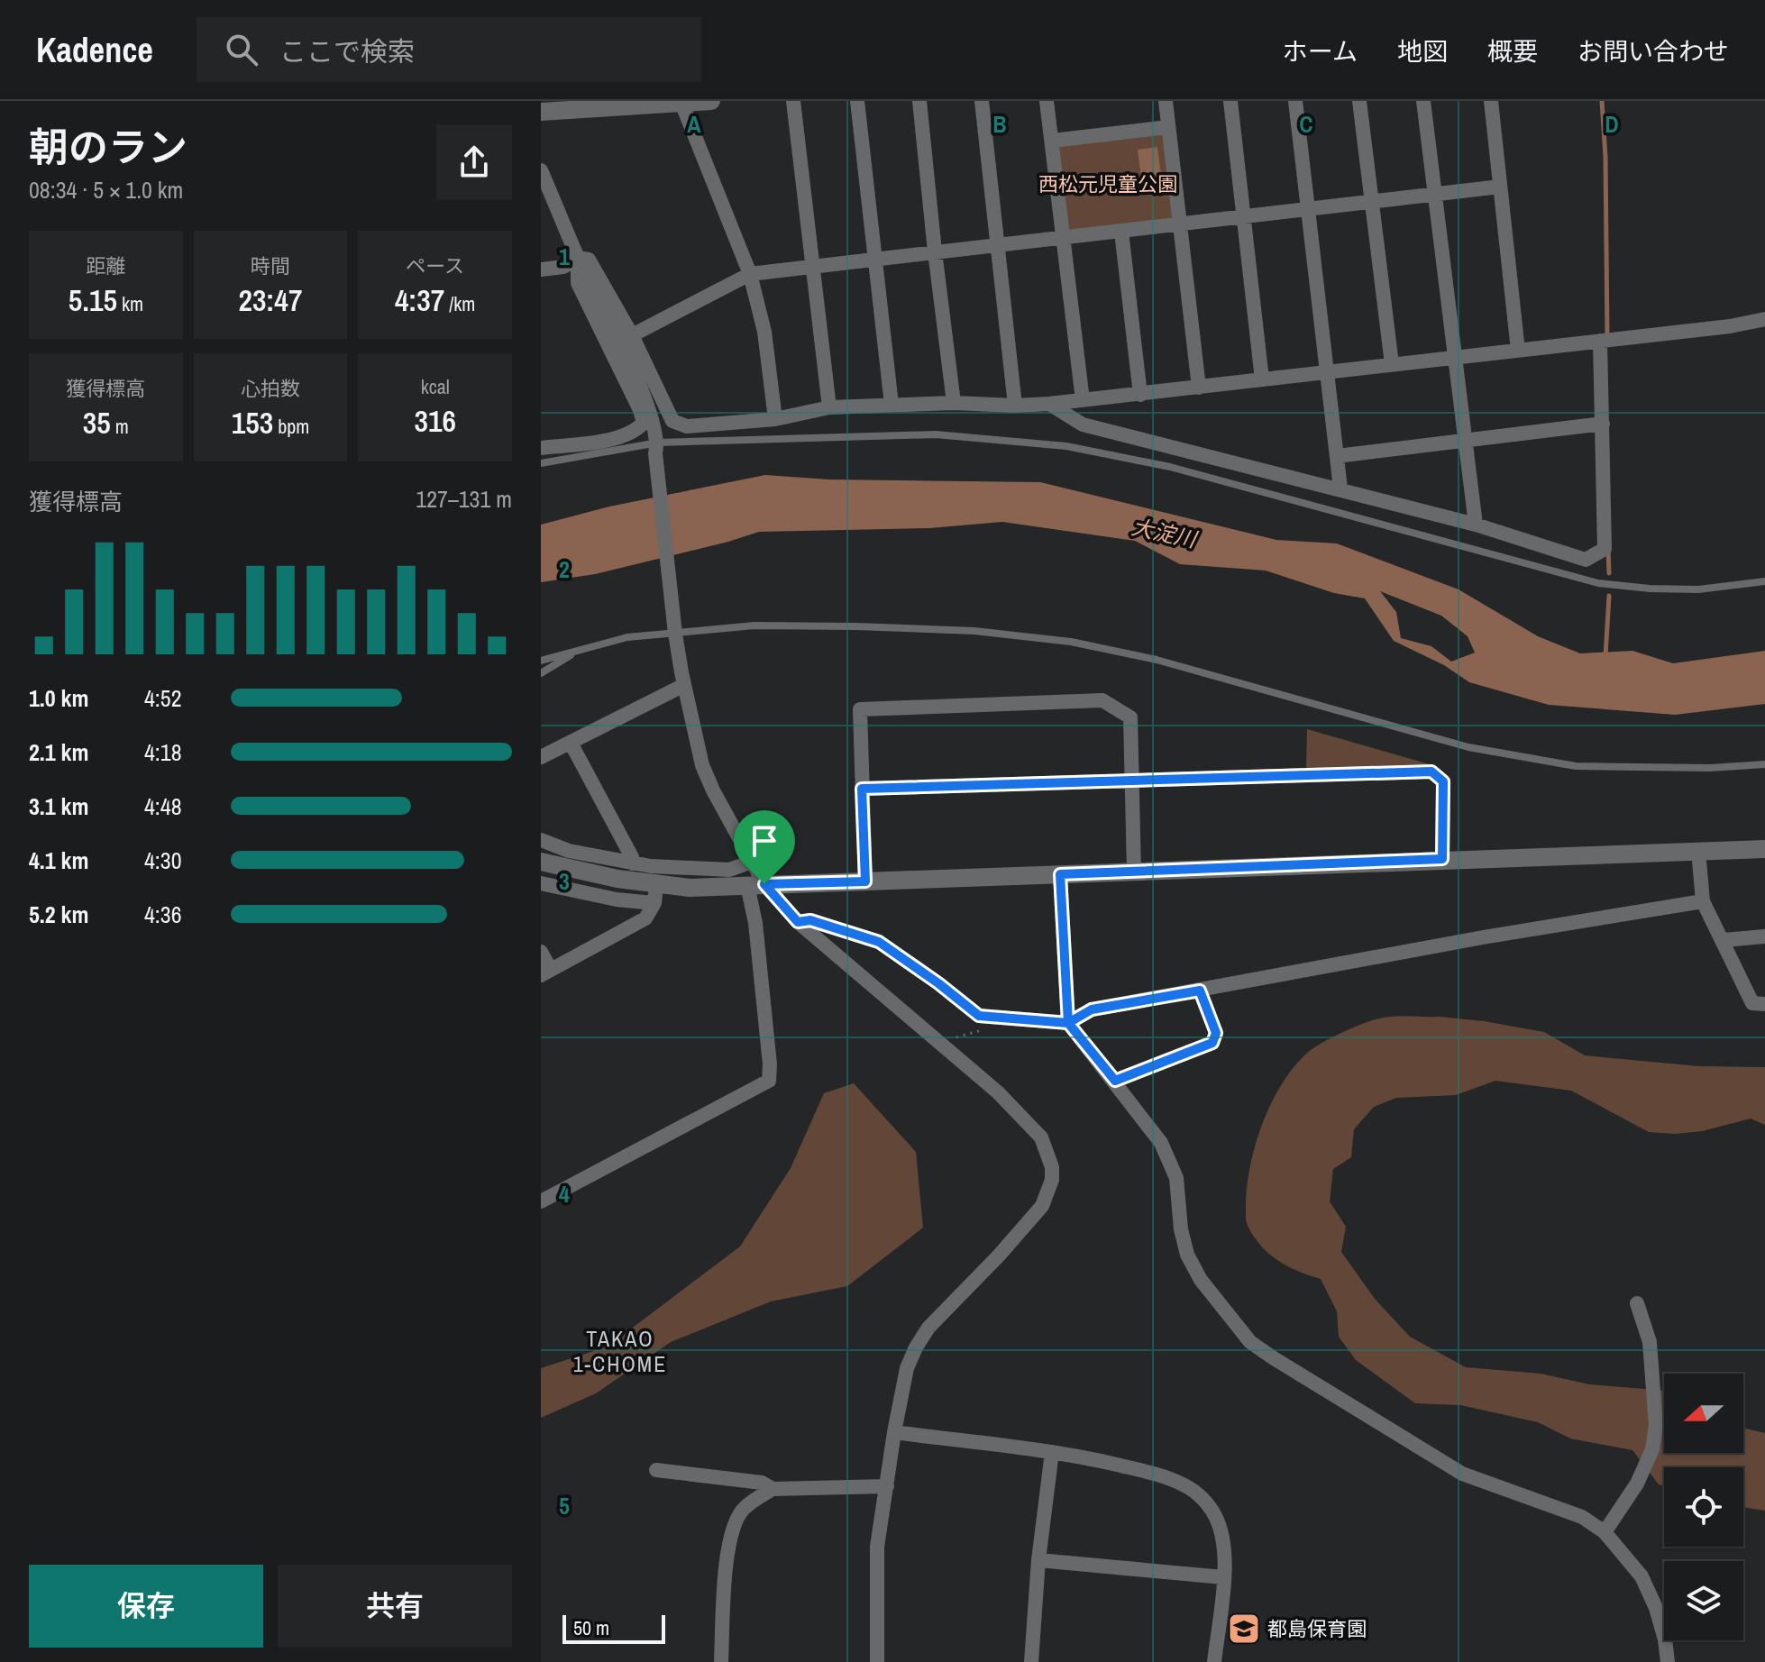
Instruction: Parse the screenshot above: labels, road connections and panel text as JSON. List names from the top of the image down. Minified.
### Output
{"districts":["TAKAO 1-CHOME"],"water":["大淀川"],"parks":["西松元児童公園"],"places":{"school or university":["都島保育園"]},"scale_bar":"50 m","north":"left","page":{"header":"Kadence","search":"ここで検索","nav":["ホーム","地図","概要","お問い合わせ"],"heading":["朝のラン","08:34 · 5 × 1.0 km"],"stats":[["距離","5.15 km"],["時間","23:47"],["ペース","4:37 /km"],["獲得標高","35 m"],["心拍数","153 bpm"],["kcal","316"]],"chart":["獲得標高","127–131 m"],"list":[{"name":"1.0 km","note":"4:52"},{"name":"2.1 km","note":"4:18"},{"name":"3.1 km","note":"4:48"},{"name":"4.1 km","note":"4:30"},{"name":"5.2 km","note":"4:36"}],"buttons":["保存","共有"],"scale":"50 m"},"grid":{"columns":["A","B","C","D"],"rows":["1","2","3","4","5"]}}
